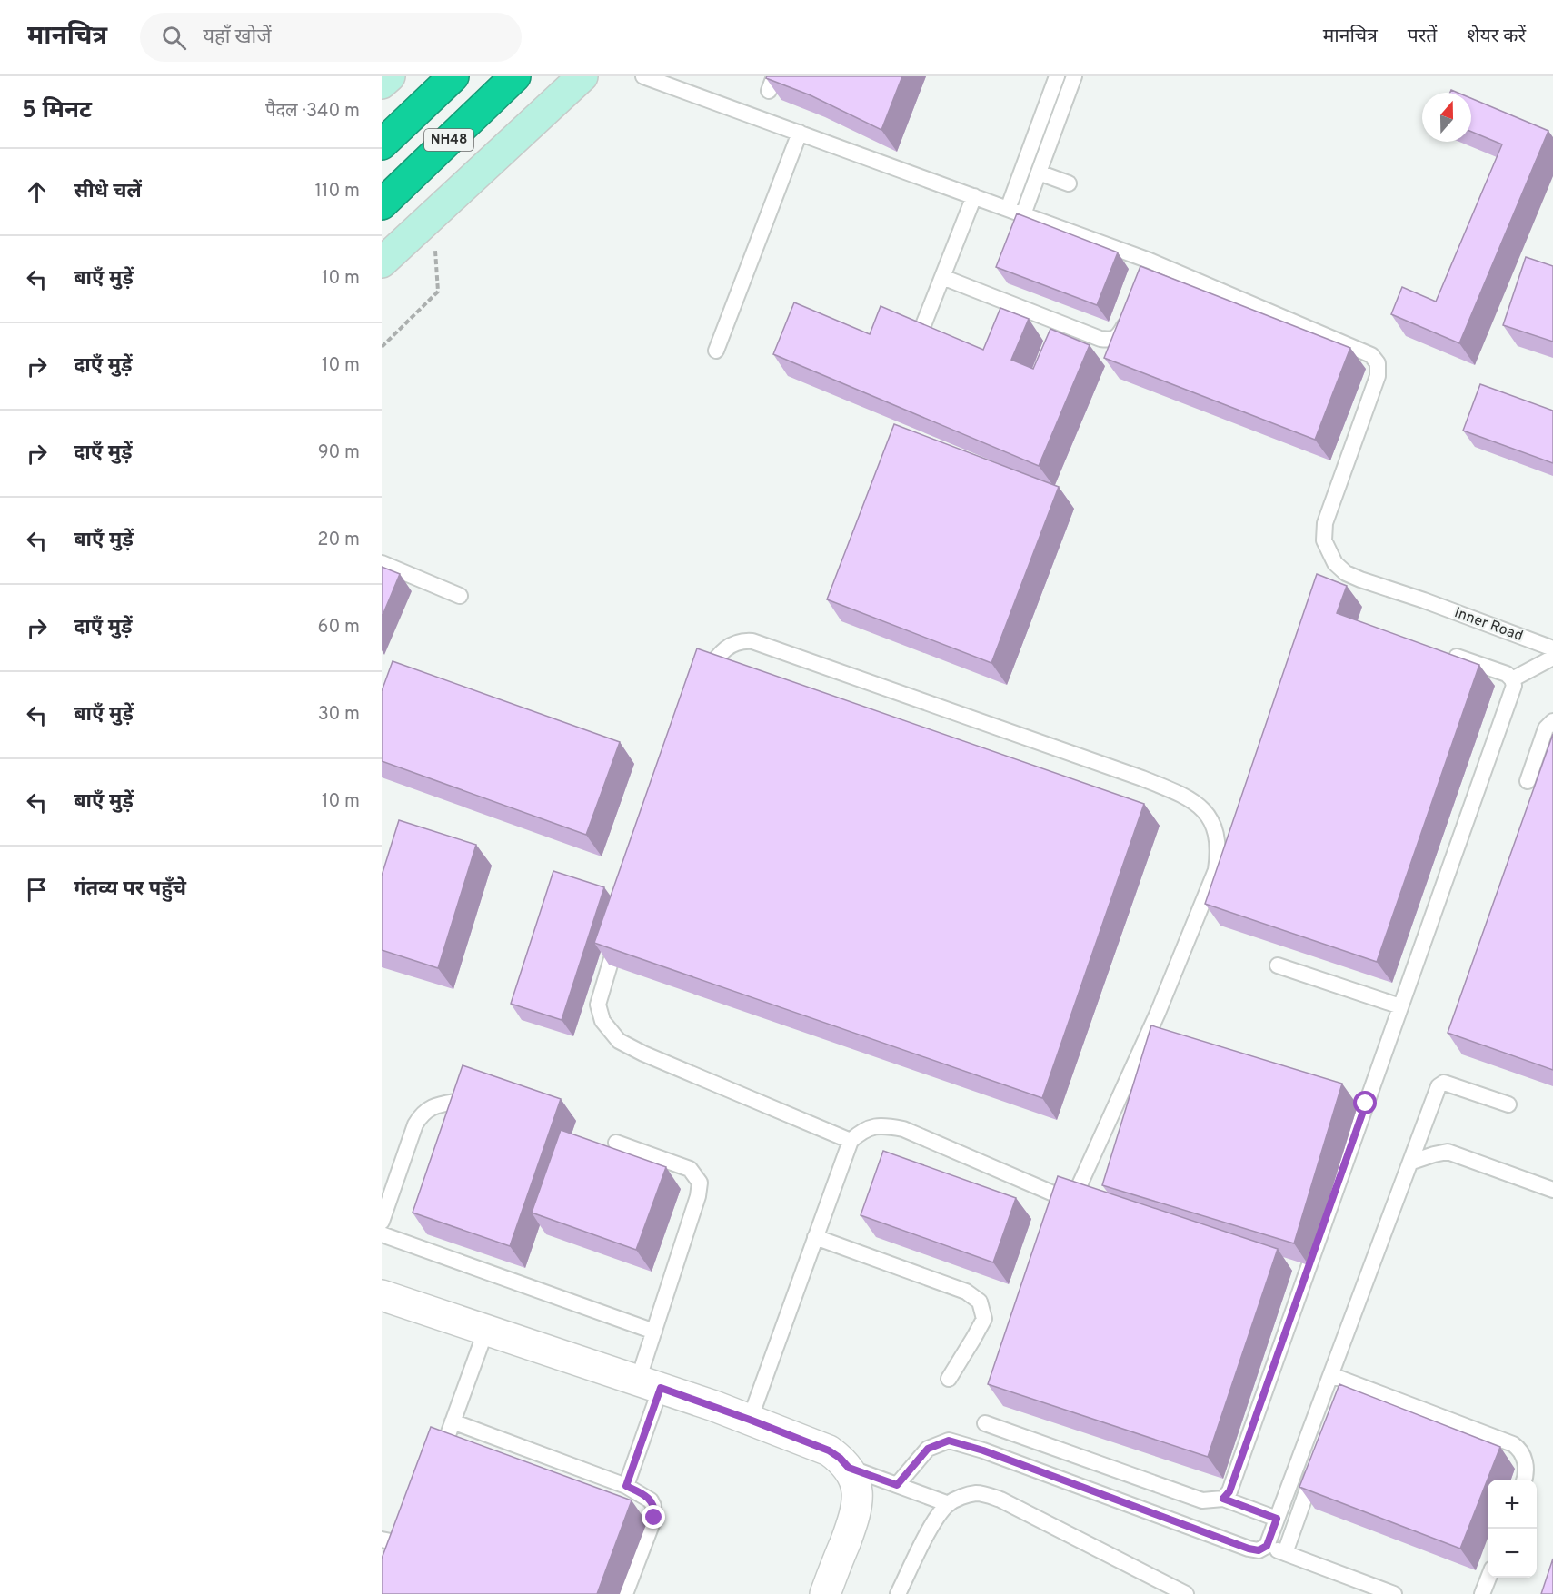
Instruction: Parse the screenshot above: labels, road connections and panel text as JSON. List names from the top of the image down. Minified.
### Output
{"streets":{"highway":["NH48"],"lane":["Inner Road"]},"north":"top","page":{"header":"मानचित्र","search":"यहाँ खोजें","nav":["मानचित्र","परतें","शेयर करें"],"heading":["5 मिनट","पैदल · 340 m"],"list":[["सीधे चलें","110 m"],["बाएँ मुड़ें","10 m"],["दाएँ मुड़ें","10 m"],["दाएँ मुड़ें","90 m"],["बाएँ मुड़ें","20 m"],["दाएँ मुड़ें","60 m"],["बाएँ मुड़ें","30 m"],["बाएँ मुड़ें","10 m"],"गंतव्य पर पहुँचे"],"map_buttons":["+","−"]}}
